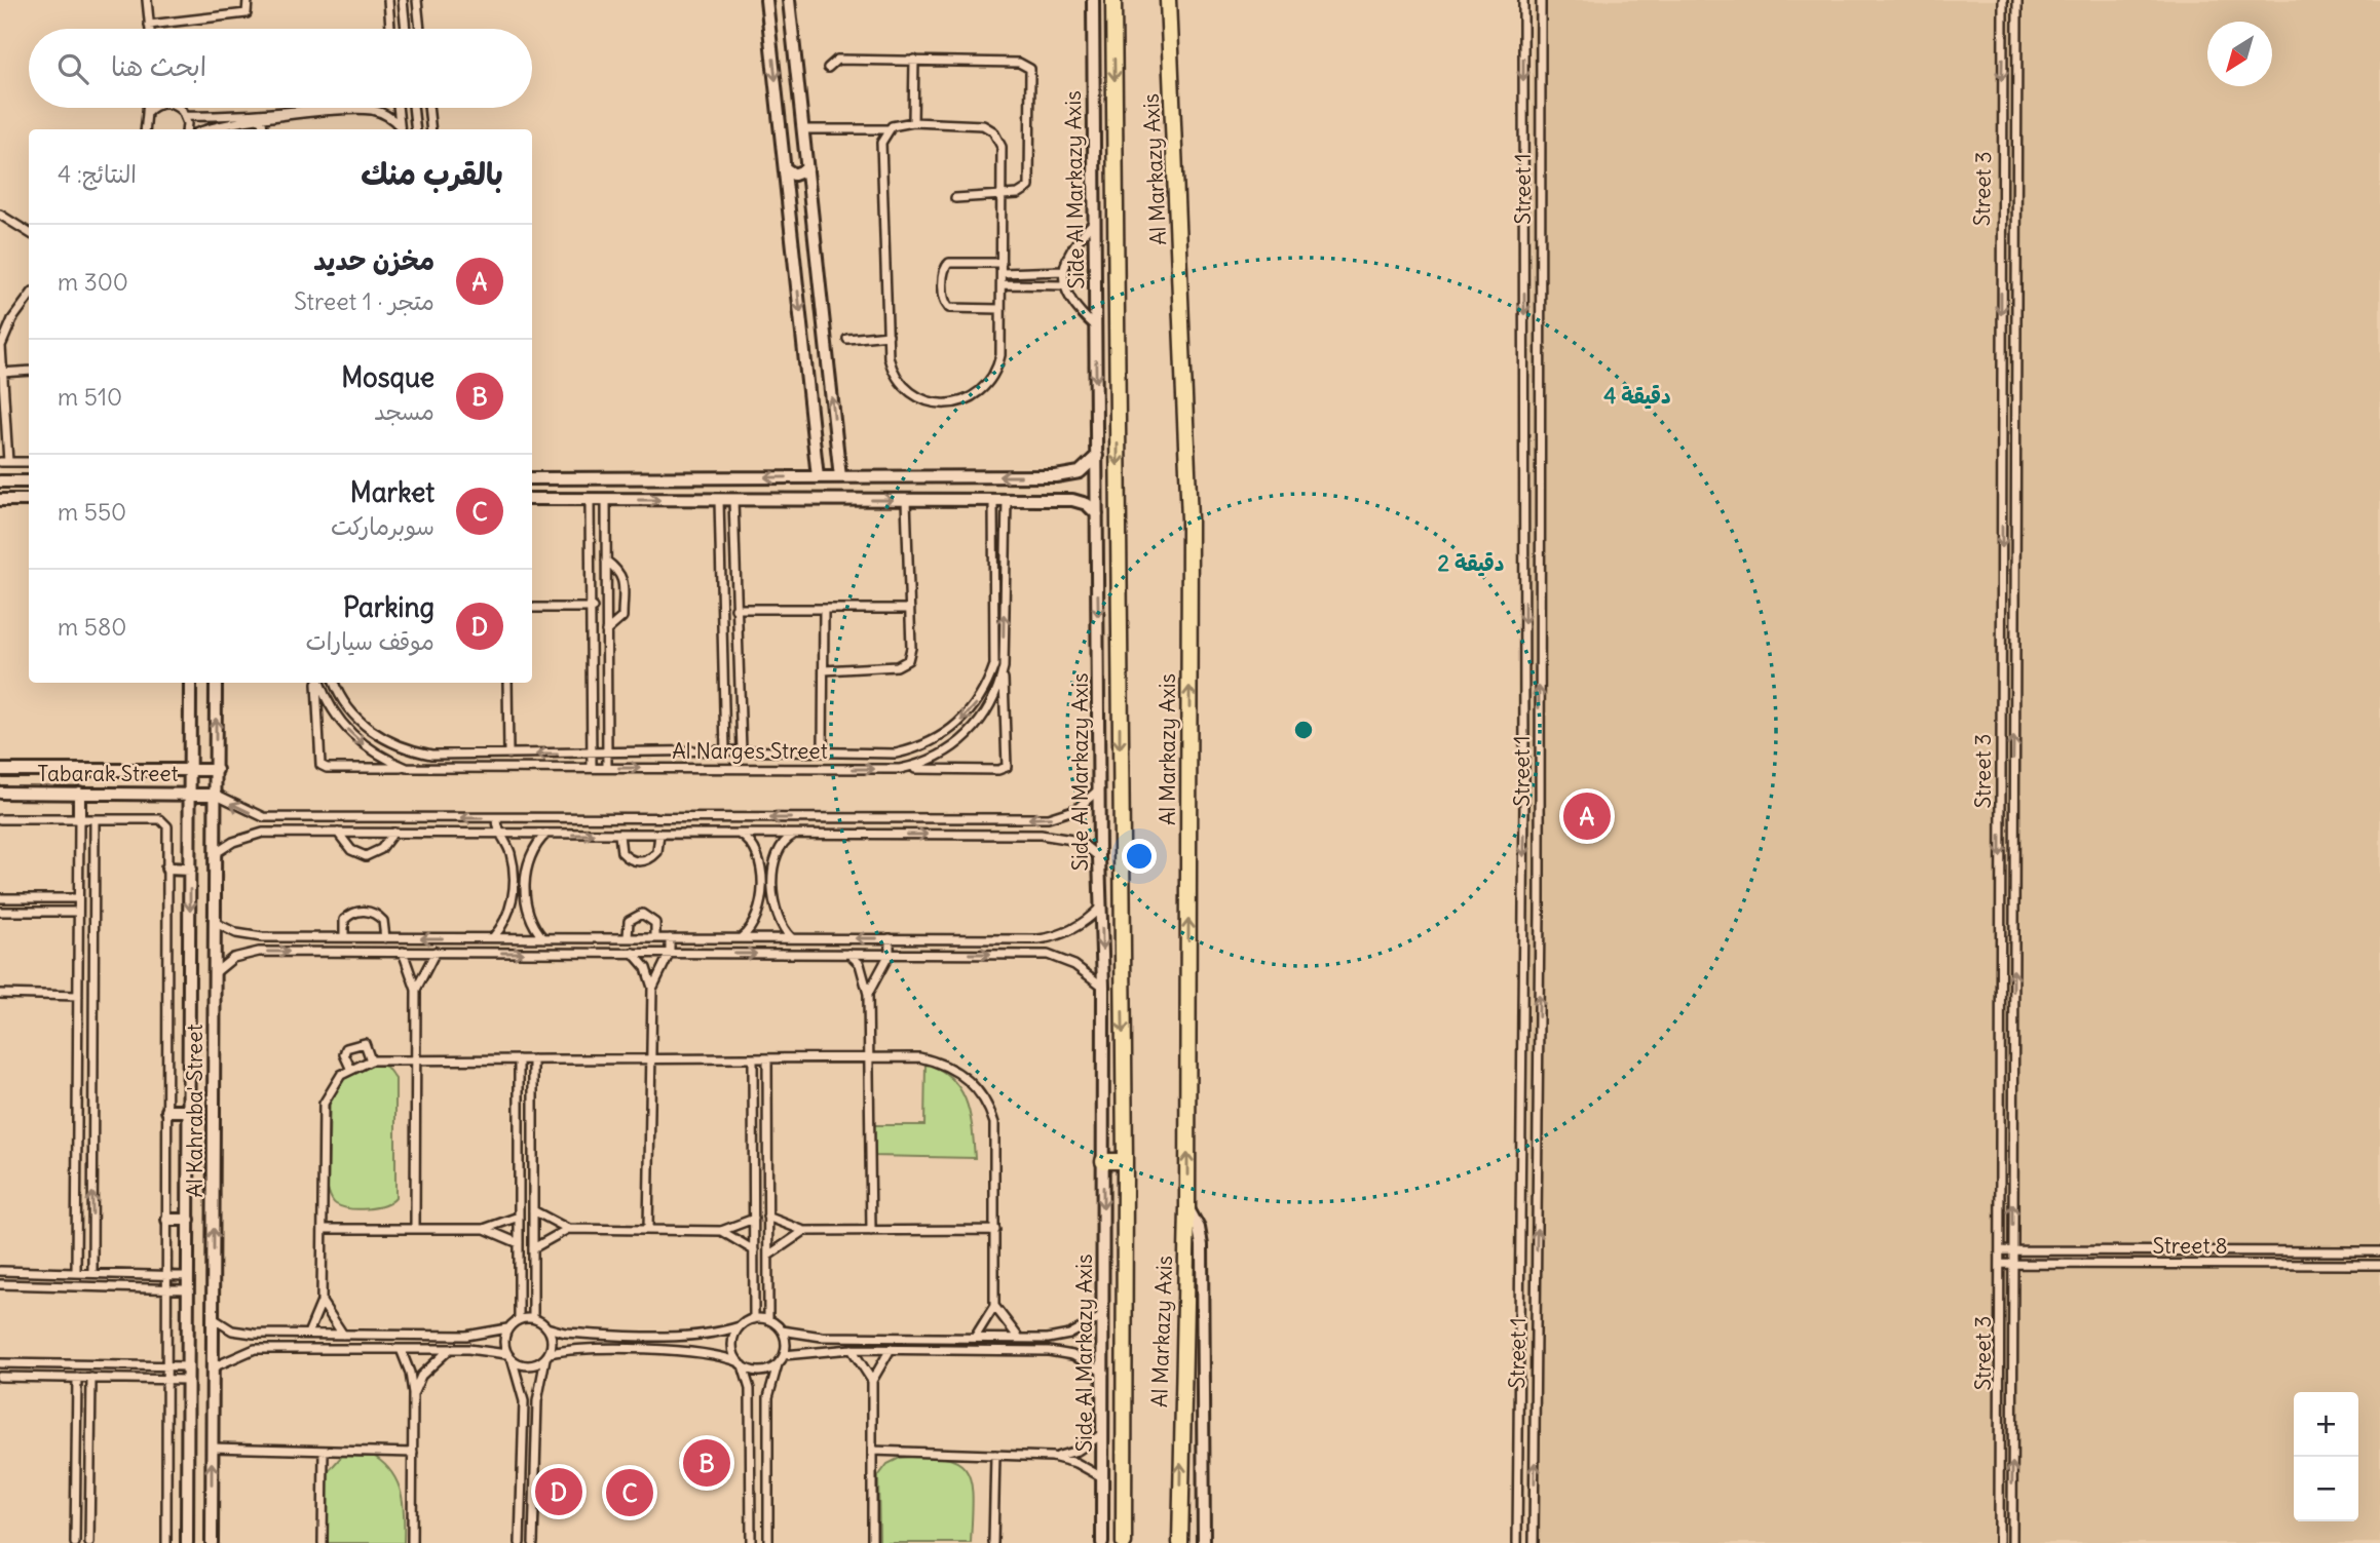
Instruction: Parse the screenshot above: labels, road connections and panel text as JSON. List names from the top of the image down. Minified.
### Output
{"streets":{"highway":["Al Markazy Axis"],"street":["Street 1","Street 3","Side Al Markazy Axis","Al Narges Street","Tabarak Street","Al Kahraba' Street","Street 8"]},"crossings":[["Street 3","Street 8"],["Tabarak Street","Al Kahraba' Street"]],"one_way":["Side Al Markazy Axis"],"north":"bottom left","page":{"search":"ابحث هنا","heading":["بالقرب منك","النتائج: 4"],"list":[{"mark":"A","name":"مخزن حديد","note":"متجر · Street 1","value":"300 m"},{"mark":"B","name":"Mosque","note":"مسجد","value":"510 m"},{"mark":"C","name":"Market","note":"سوبرماركت","value":"550 m"},{"mark":"D","name":"Parking","note":"موقف سيارات","value":"580 m"}],"pins":["A","B","D","C"],"map_buttons":["+","−"]},"rings":["4 دقيقة","2 دقيقة"]}
